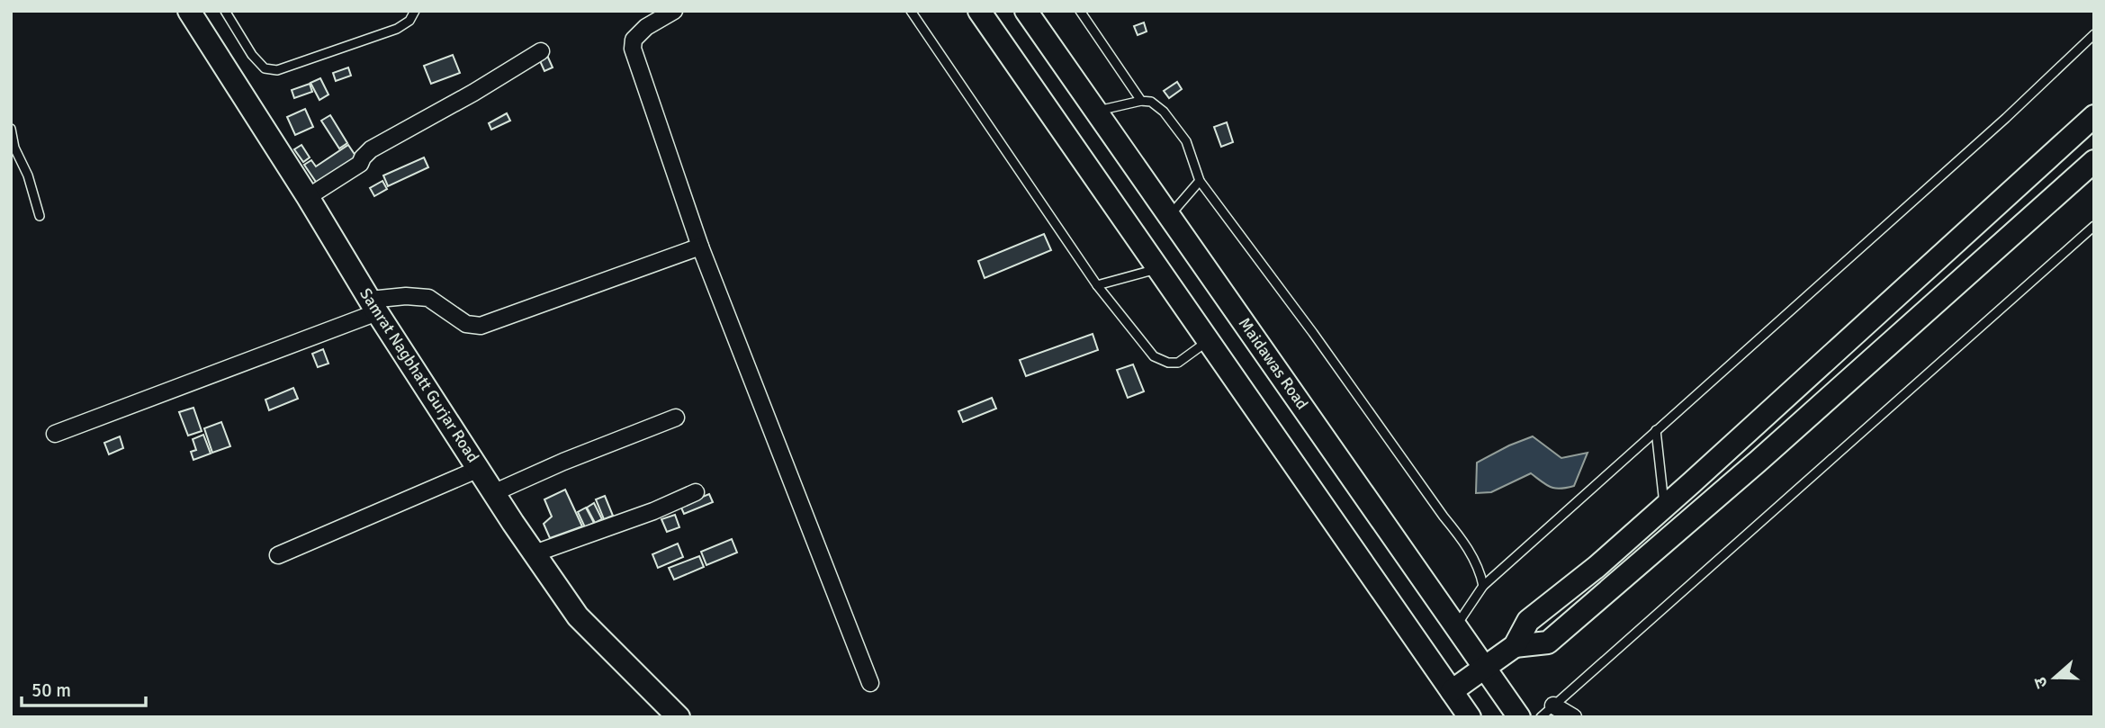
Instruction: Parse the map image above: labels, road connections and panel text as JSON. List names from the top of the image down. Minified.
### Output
{"streets":{"street":["Maidawas Road","Samrat Nagbhatt Gurjar Road"]},"scale_bar":"50 m","north":"left"}
